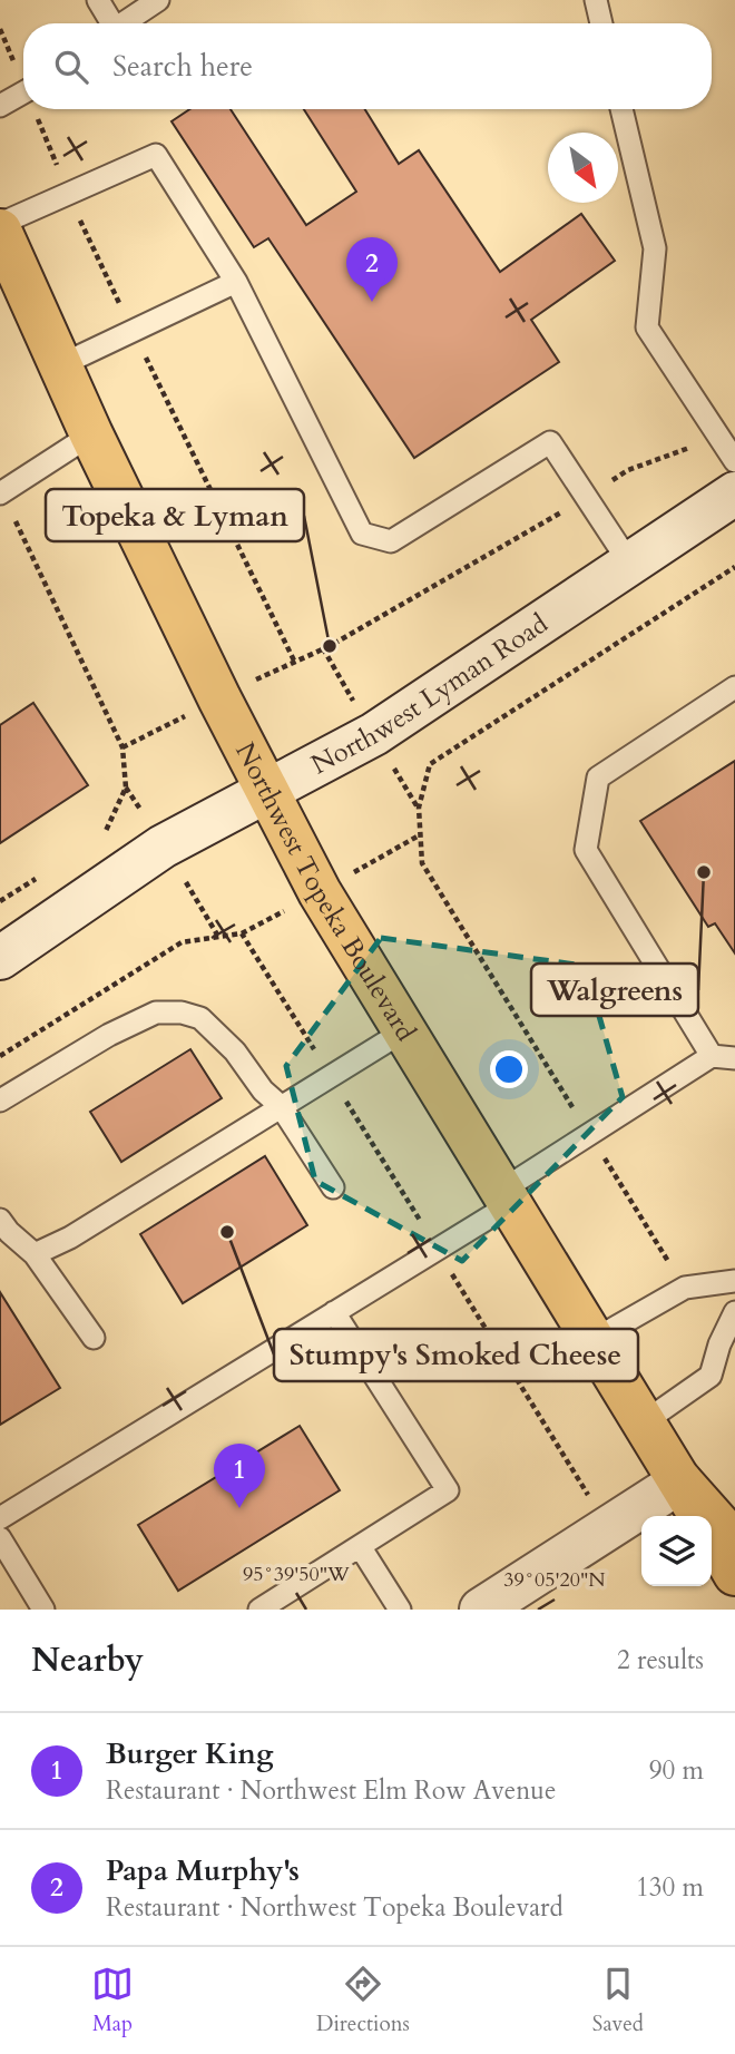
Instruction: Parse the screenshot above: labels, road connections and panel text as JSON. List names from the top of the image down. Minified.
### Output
{"streets":{"main road":["Northwest Topeka Boulevard"],"street":["Northwest Lyman Road"]},"crossings":[["Northwest Lyman Road","Northwest Topeka Boulevard"]],"places":["Topeka & Lyman","Walgreens","Stumpy's Smoked Cheese"],"north":"bottom right","page":{"search":"Search here","pins":["2","1"],"heading":["Nearby","2 results"],"list":[{"mark":"1","name":"Burger King","note":"Restaurant · Northwest Elm Row Avenue","value":"90 m"},{"mark":"2","name":"Papa Murphy's","note":"Restaurant · Northwest Topeka Boulevard","value":"130 m"}],"nav":["Map","Directions","Saved"]},"coordinates":["95°39'50\"W","39°05'20\"N"]}
